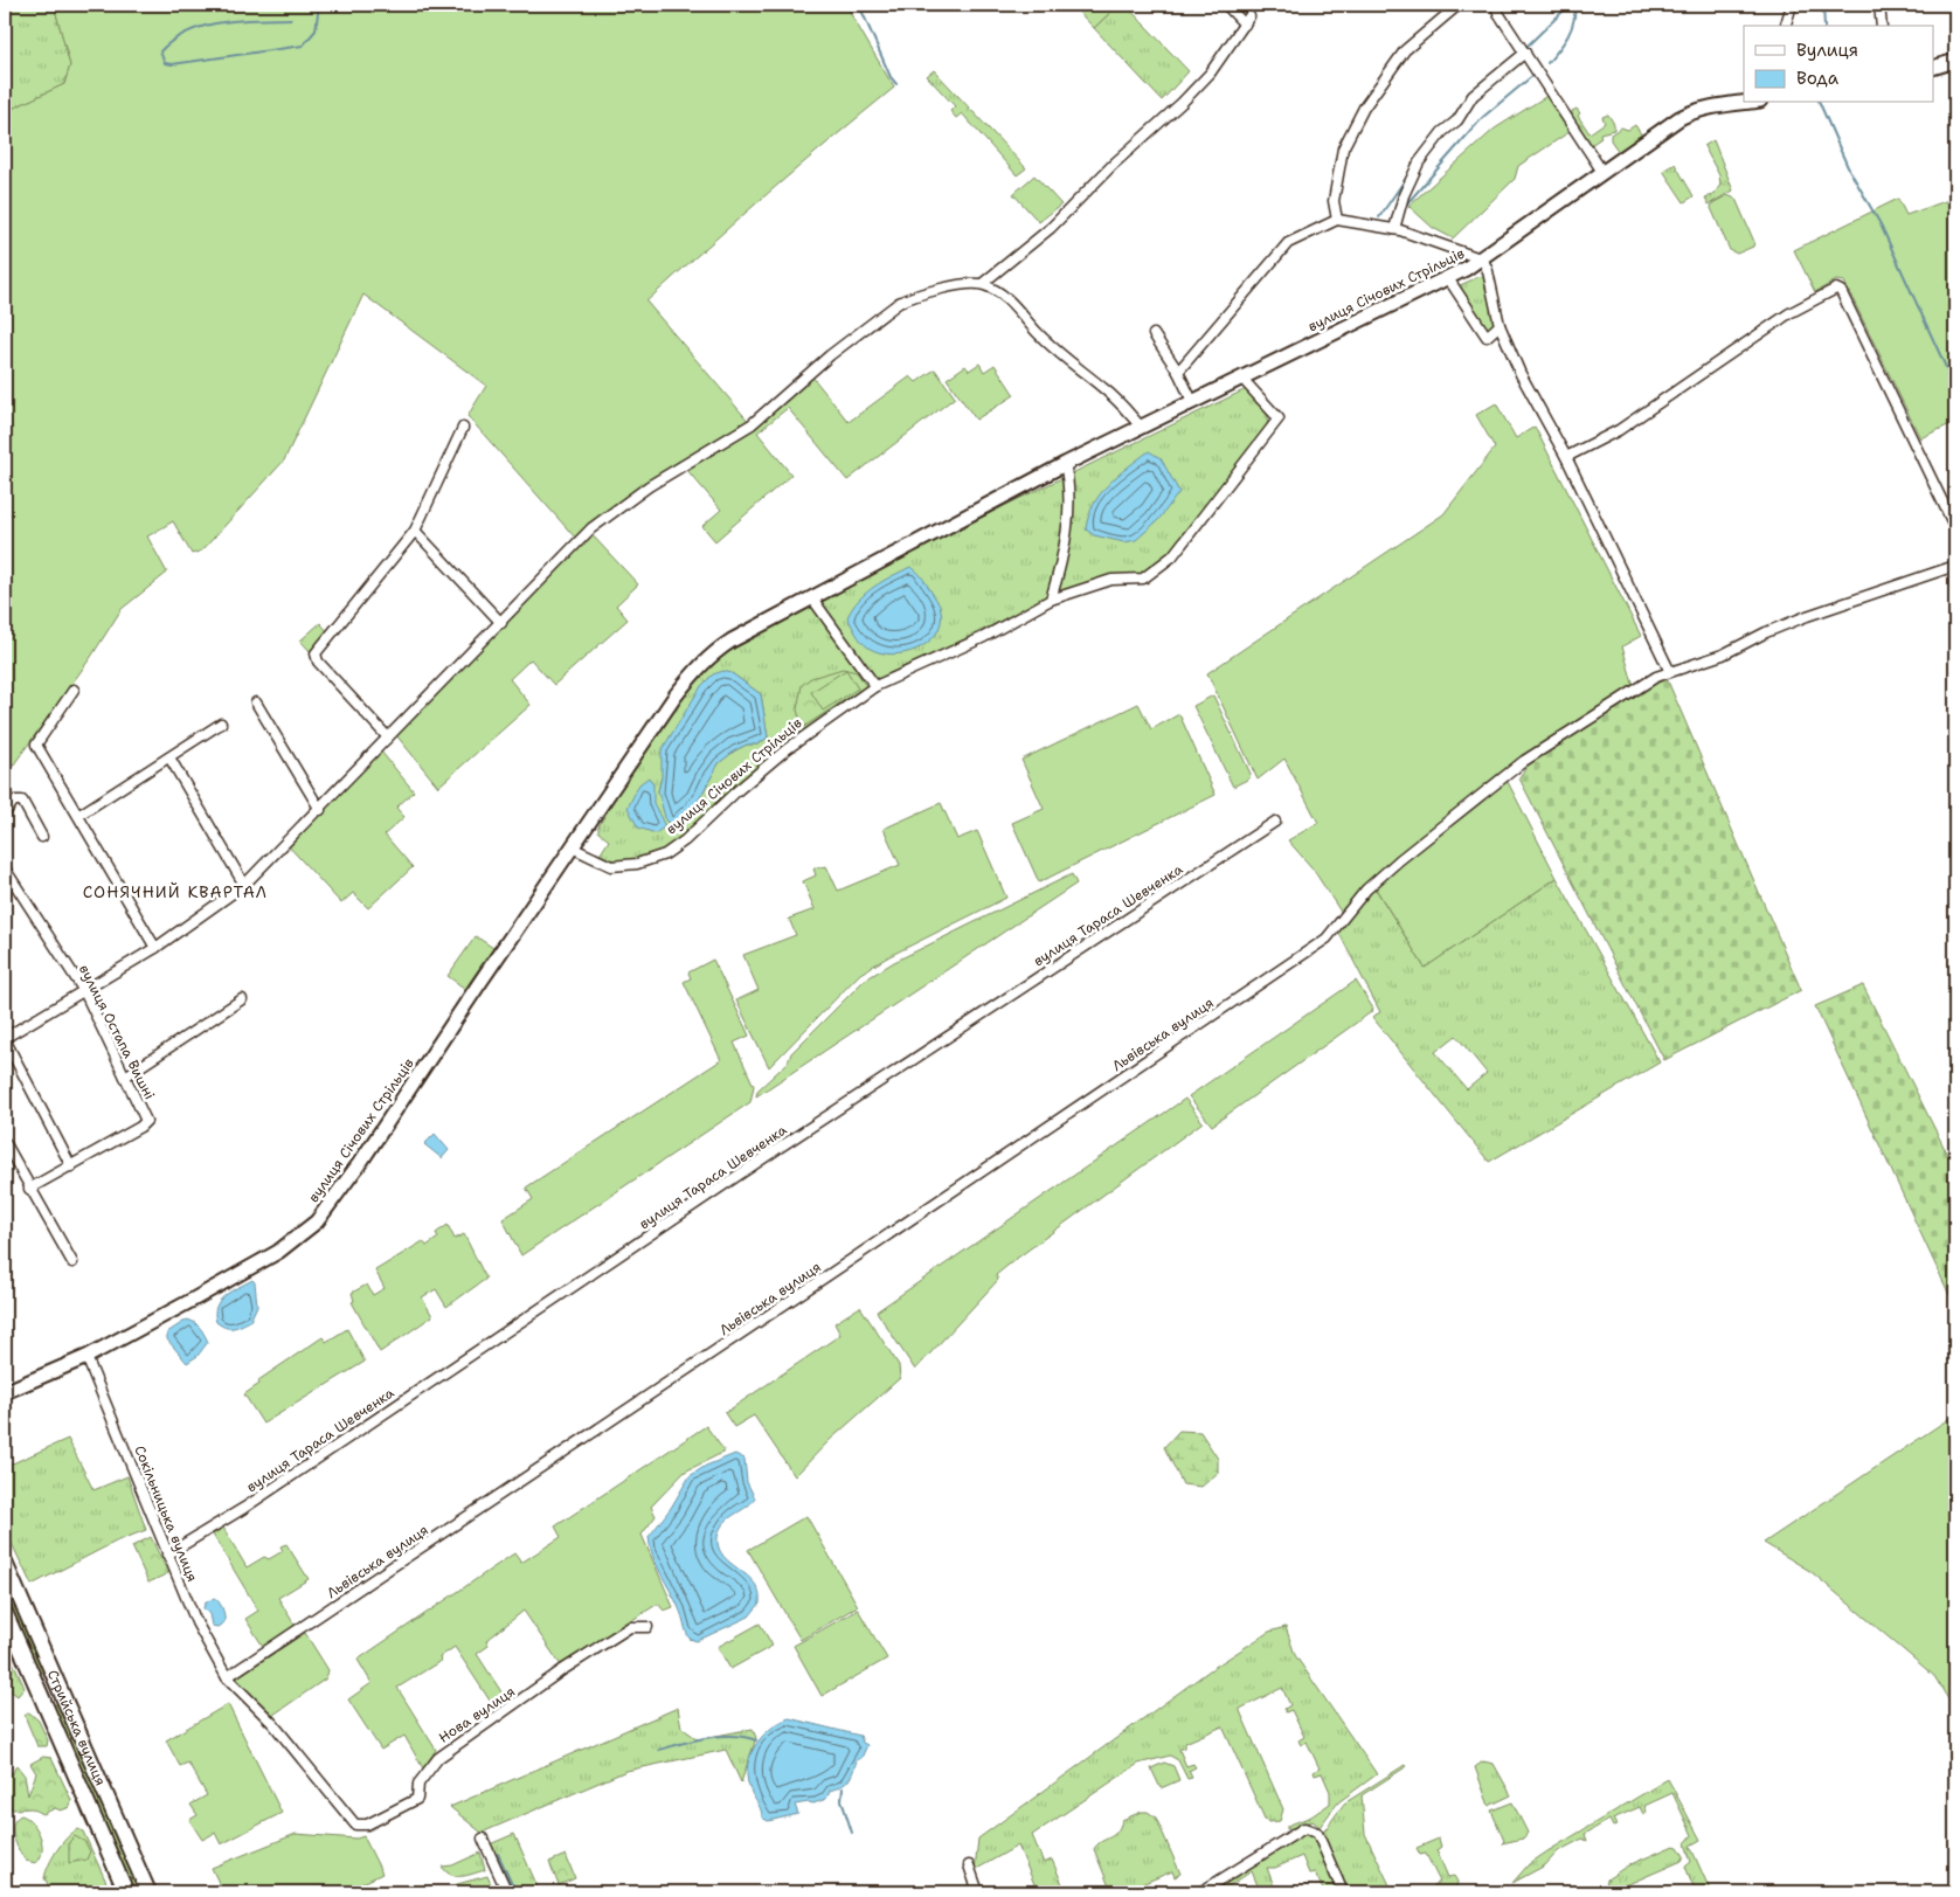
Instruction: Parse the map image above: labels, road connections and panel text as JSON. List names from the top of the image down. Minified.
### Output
{"streets":{"main road":["Стрийська вулиця"],"street":["вулиця Січових Стрільців","вулиця Тараса Шевченка","вулиця Остапа Вишні","Львівська вулиця","Сокільницька вулиця","Нова вулиця"]},"crossings":[["вулиця Січових Стрільців","Сокільницька вулиця"],["вулиця Тараса Шевченка","Сокільницька вулиця"],["Львівська вулиця","Сокільницька вулиця"],["Львівська вулиця","Нова вулиця"],["Сокільницька вулиця","Нова вулиця"]],"districts":["СОНЯЧНИЙ КВАРТАЛ"],"legend":["Вулиця","Вода"]}
